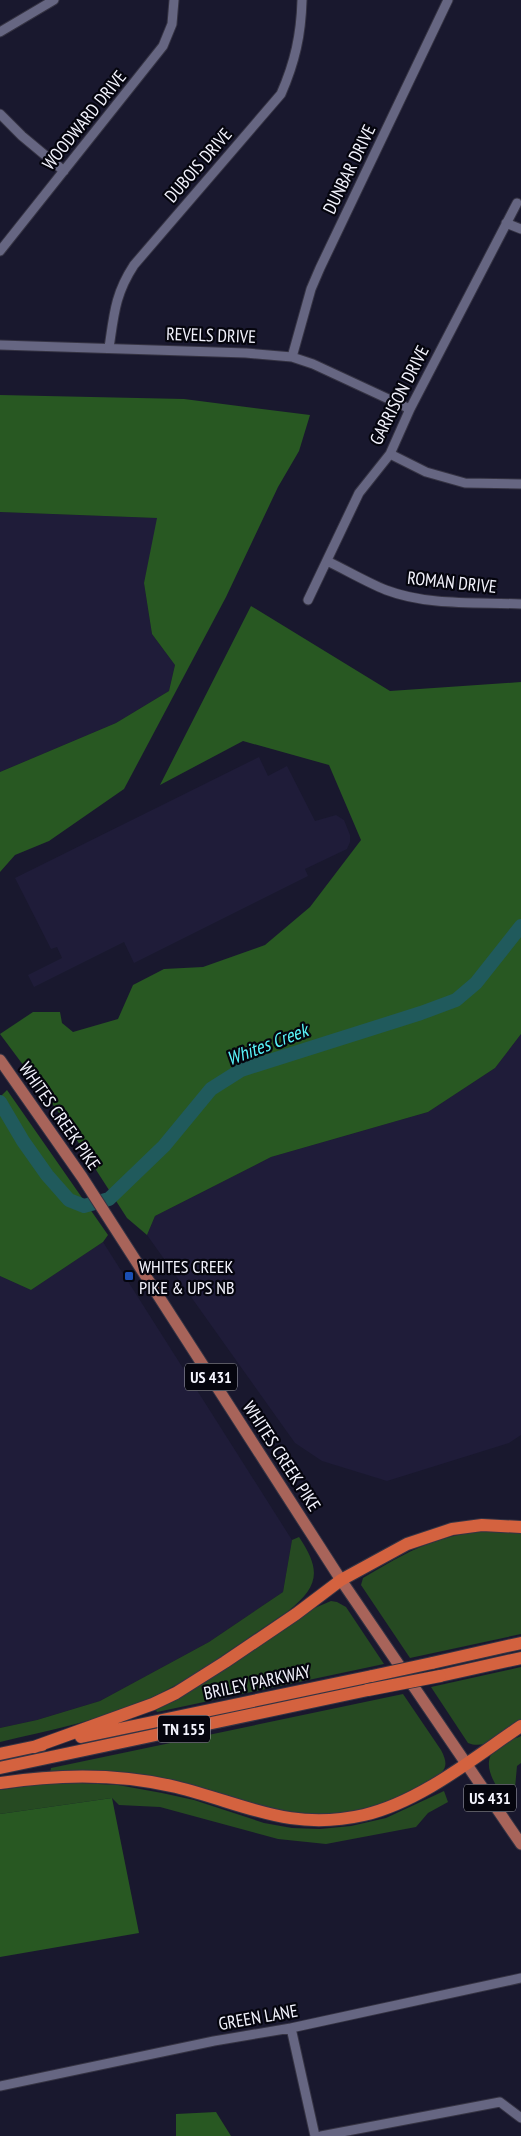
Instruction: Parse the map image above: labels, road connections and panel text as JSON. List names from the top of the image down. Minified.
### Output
{"streets":{"highway":["BRILEY PARKWAY","TN 155"],"main road":["WHITES CREEK PIKE","US 431"],"street":["WOODWARD DRIVE","DUBOIS DRIVE","DUNBAR DRIVE","REVELS DRIVE","GARRISON DRIVE","ROMAN DRIVE","GREEN LANE"]},"crossings":[["DUBOIS DRIVE","REVELS DRIVE"],["DUNBAR DRIVE","REVELS DRIVE"],["REVELS DRIVE","GARRISON DRIVE"],["GARRISON DRIVE","ROMAN DRIVE"]],"water":["Whites Creek"],"places":{"transit":["WHITES CREEK PIKE & UPS NB"]}}
